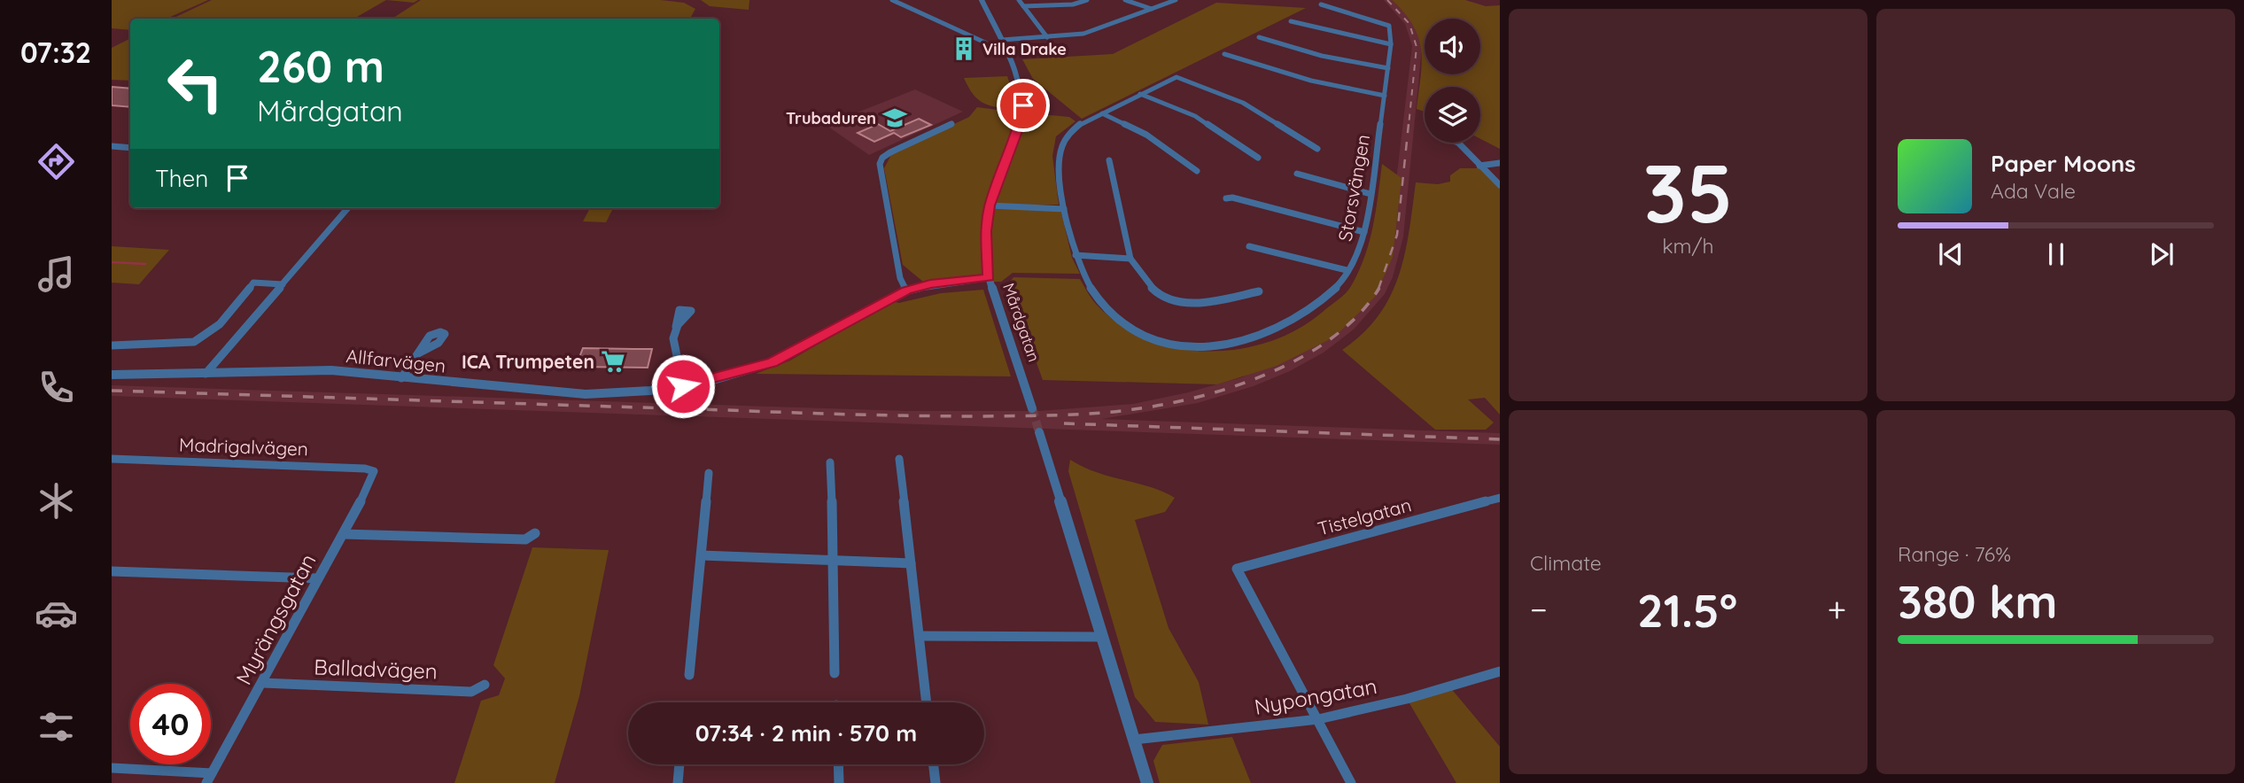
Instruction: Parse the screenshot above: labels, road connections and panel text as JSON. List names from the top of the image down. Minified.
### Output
{"streets":{"street":["Storsvängen","Mårdgatan","Allfarvägen","Madrigalvägen","Tistelgatan","Myrängsgatan","Balladvägen","Nypongatan"]},"crossings":[["Mårdgatan","Allfarvägen"],["Madrigalvägen","Myrängsgatan"],["Tistelgatan","Nypongatan"],["Myrängsgatan","Balladvägen"]],"places":{"building":["Villa Drake"],"school or university":["Trubaduren"],"supermarket":["ICA Trumpeten"]},"page":{"tabs":"07:32","tile":[["35","km/h"],"Climate",["Range · 76%","380 km"]],"turn":["260 m","Mårdgatan"],"song":["Paper Moons","Ada Vale"],"then":"Then","heat":["−","21.5°","+"],"limit":"40","trip":"07:34 · 2 min · 570 m"}}
